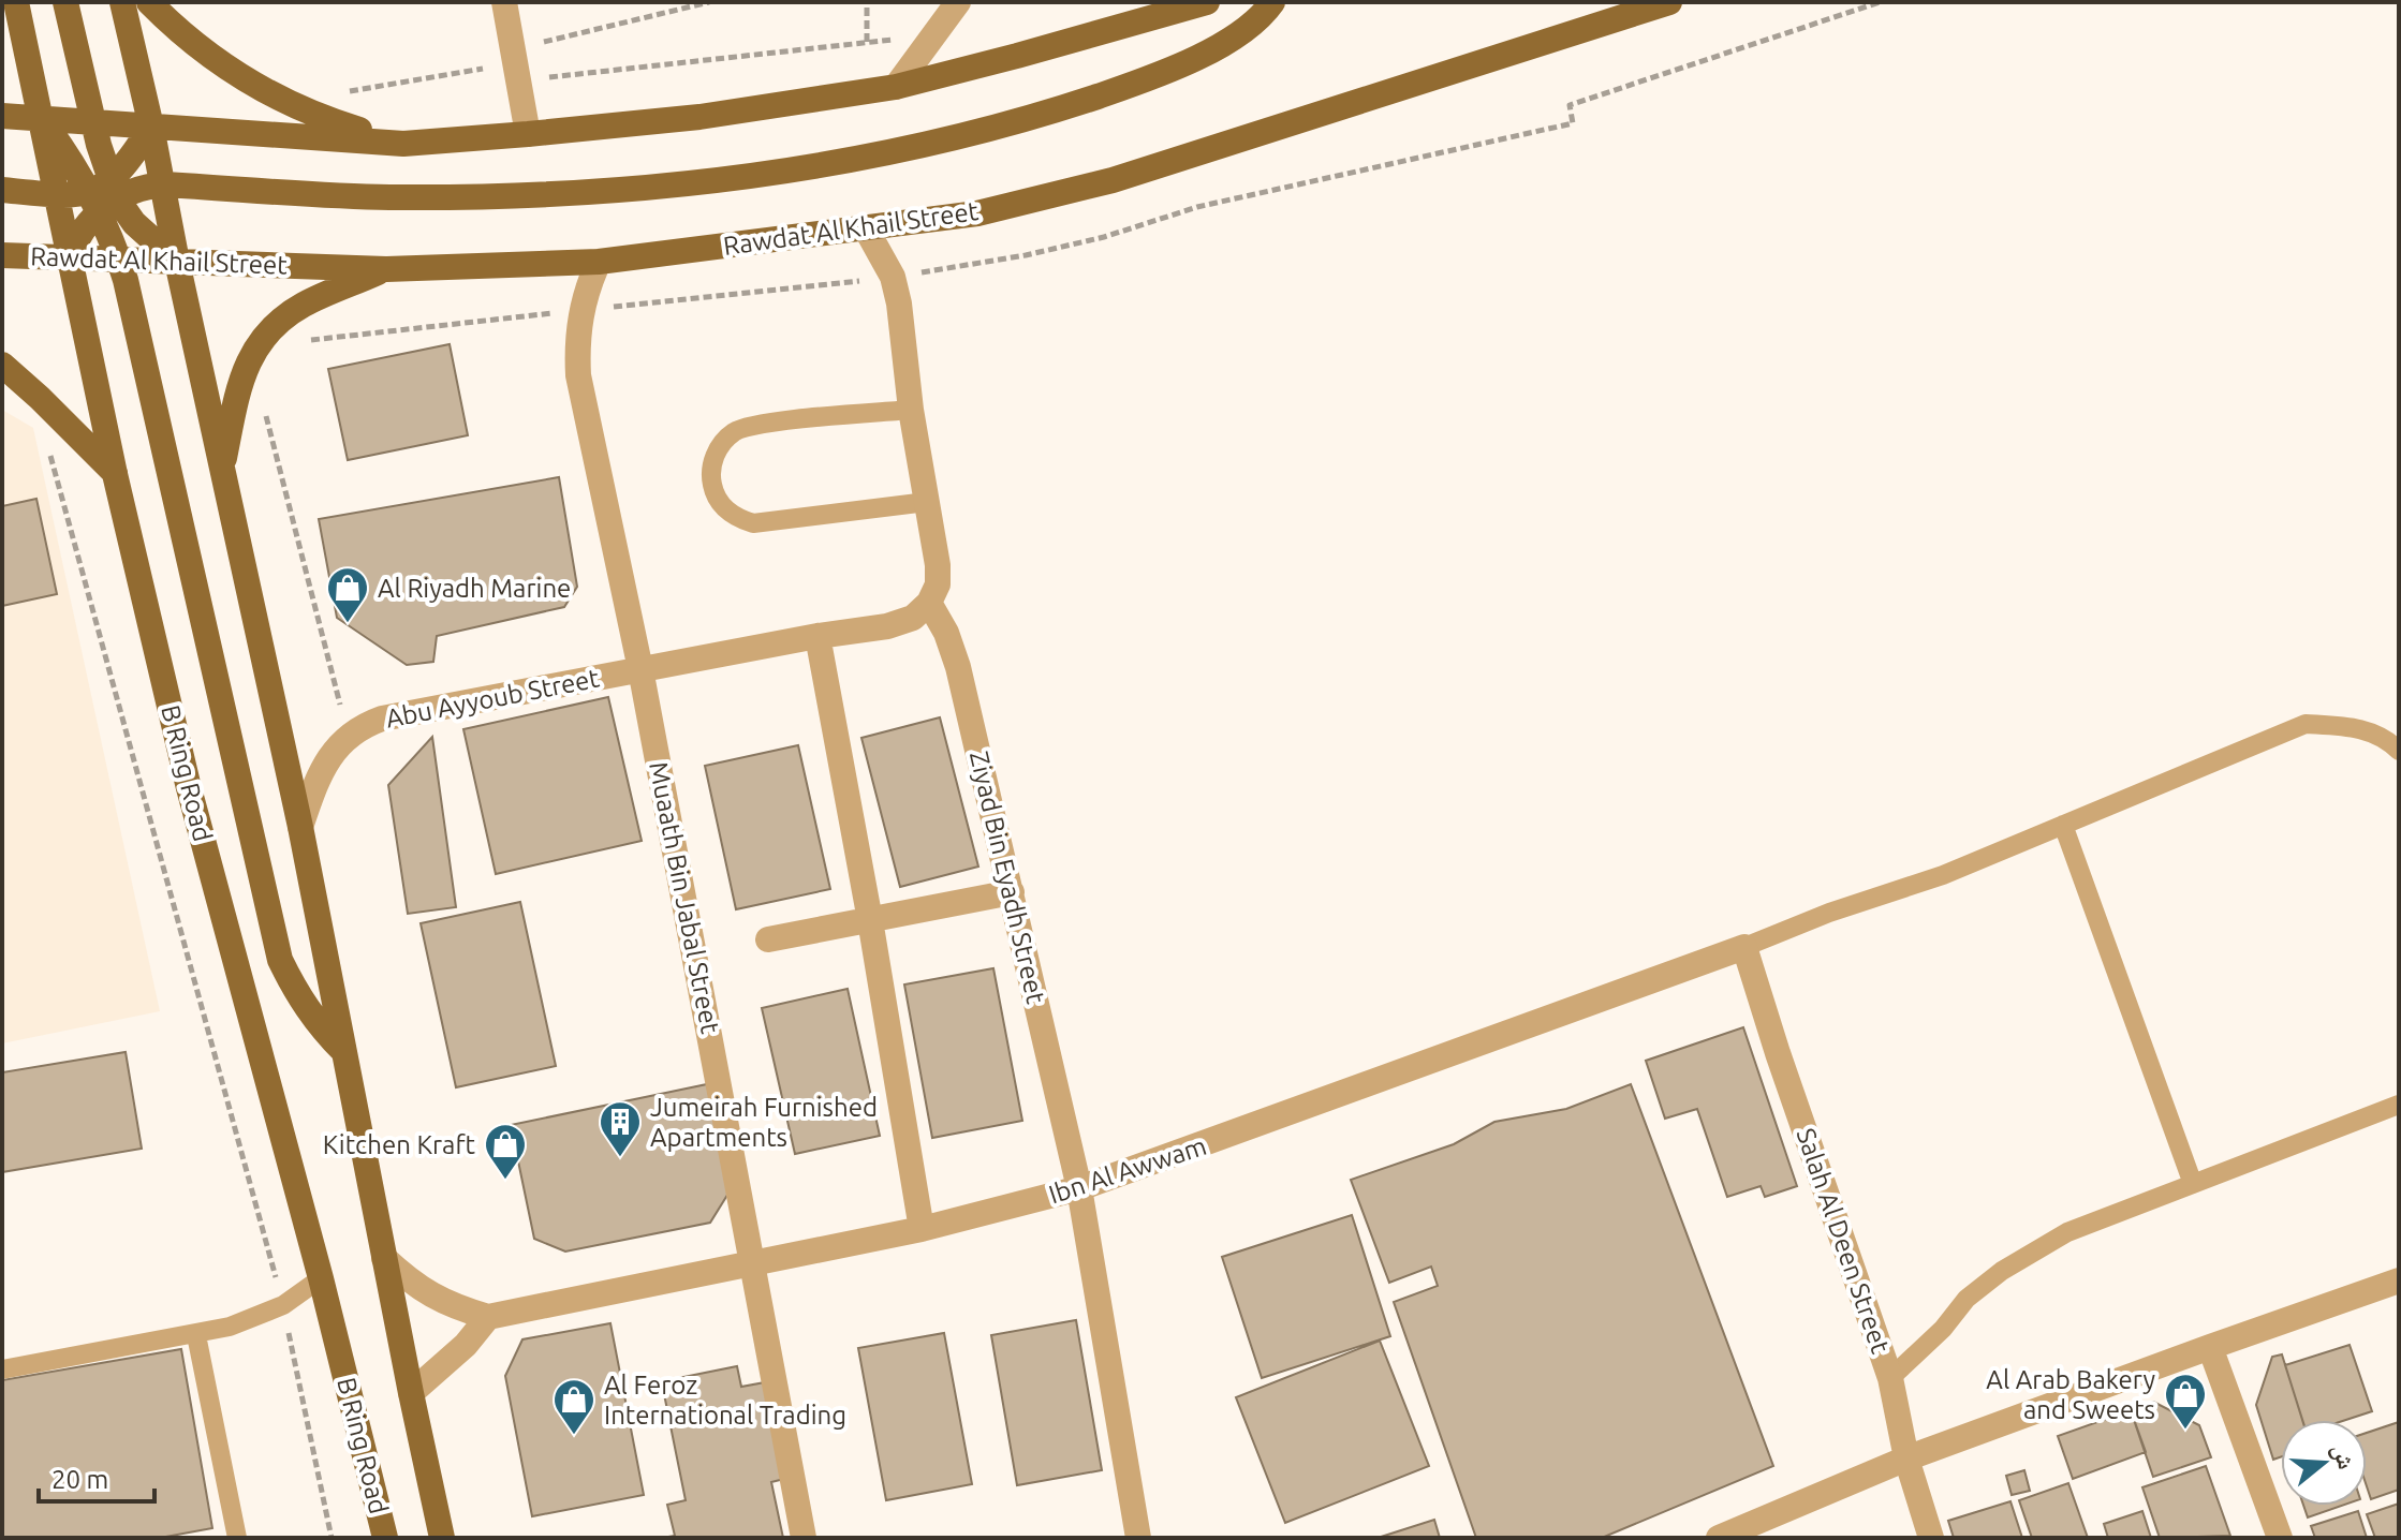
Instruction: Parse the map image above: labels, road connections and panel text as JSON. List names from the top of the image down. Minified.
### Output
{"streets":{"main road":["Rawdat Al Khail Street","B Ring Road"],"street":["Abu Ayyoub Street","Ziyad Bin Eyadh Street","Muaath Bin Jabal Street","Ibn Al Awwam","Salah Al Deen Street"]},"crossings":[["Rawdat Al Khail Street","B Ring Road"],["Rawdat Al Khail Street","Muaath Bin Jabal Street"],["Abu Ayyoub Street","Ziyad Bin Eyadh Street"],["Abu Ayyoub Street","Muaath Bin Jabal Street"],["Ziyad Bin Eyadh Street","Ibn Al Awwam"],["Muaath Bin Jabal Street","Ibn Al Awwam"],["Ibn Al Awwam","Salah Al Deen Street"]],"places":{"shop":["Al Riyadh Marine","Kitchen Kraft","Al Arab Bakery and Sweets","Al Feroz International Trading"],"building":["Jumeirah Furnished Apartments"]},"scale_bar":"20 m","north":"right"}
